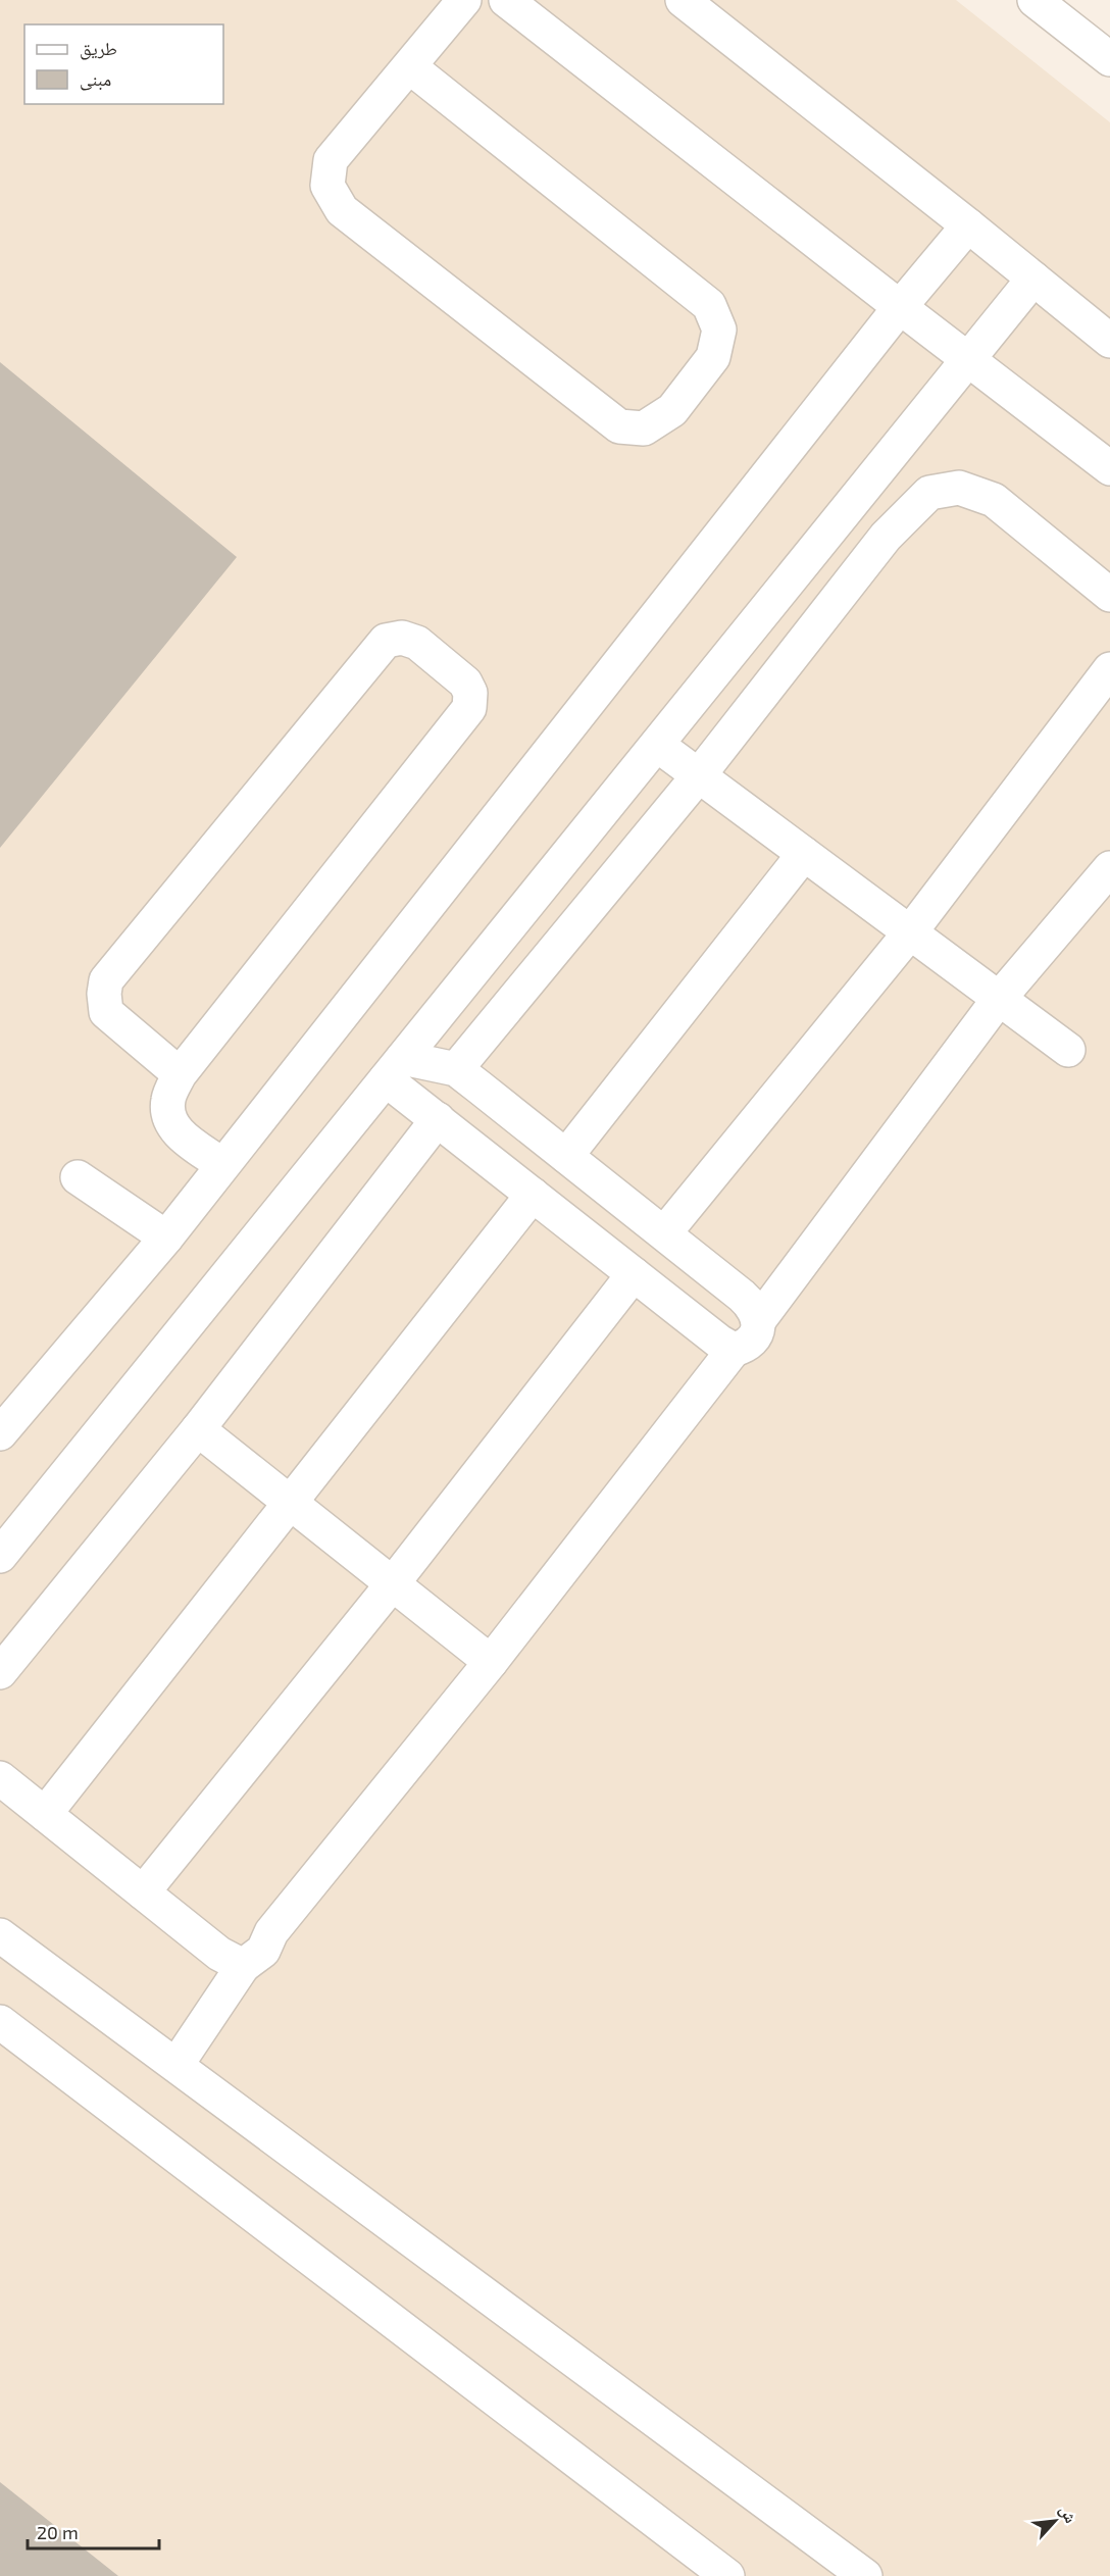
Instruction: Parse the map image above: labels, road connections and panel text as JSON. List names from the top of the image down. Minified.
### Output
{"legend":["طريق","مبنى"],"scale_bar":"20 m","north":"top right"}
